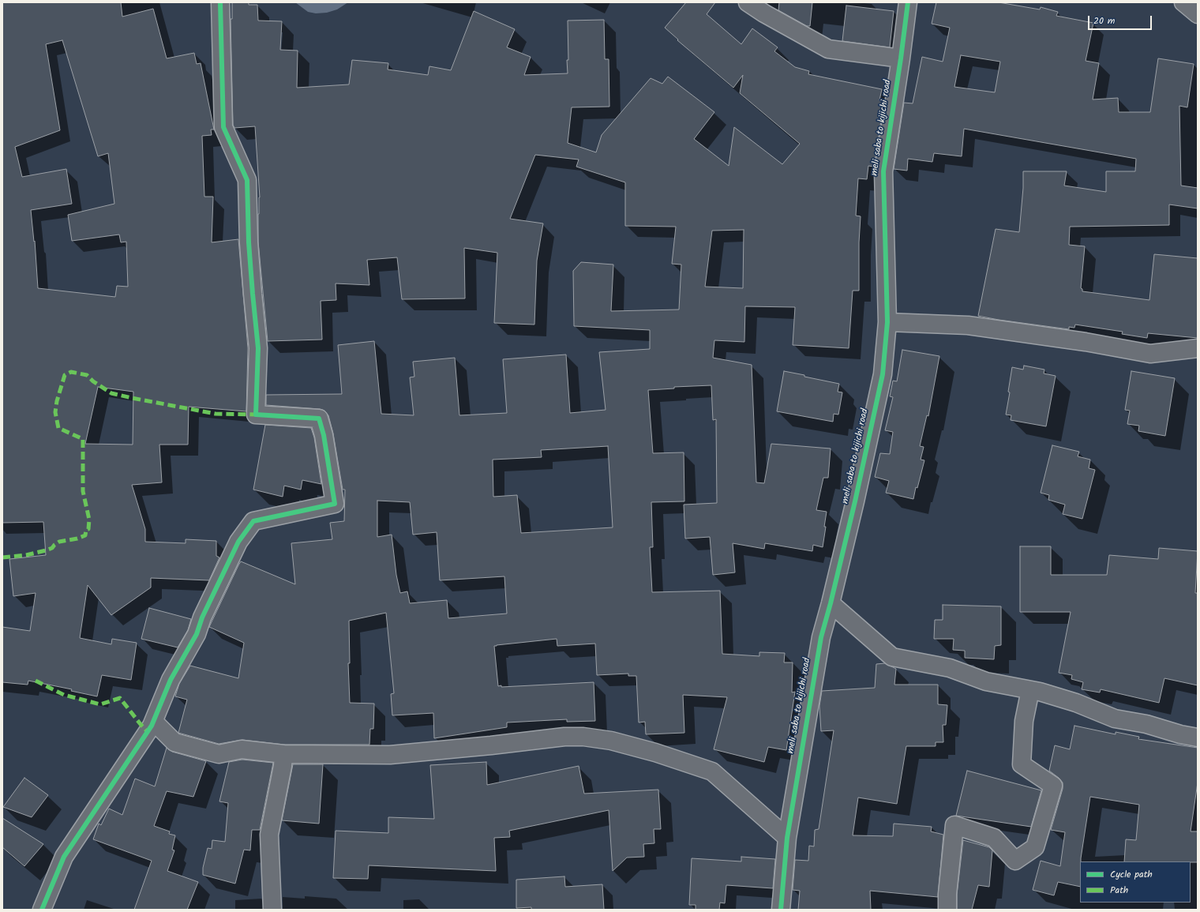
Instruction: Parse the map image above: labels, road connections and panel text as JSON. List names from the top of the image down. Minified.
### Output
{"streets":{"street":["meli saba to kijichi road"]},"legend":["Cycle path","Path"],"scale_bar":"20 m"}
